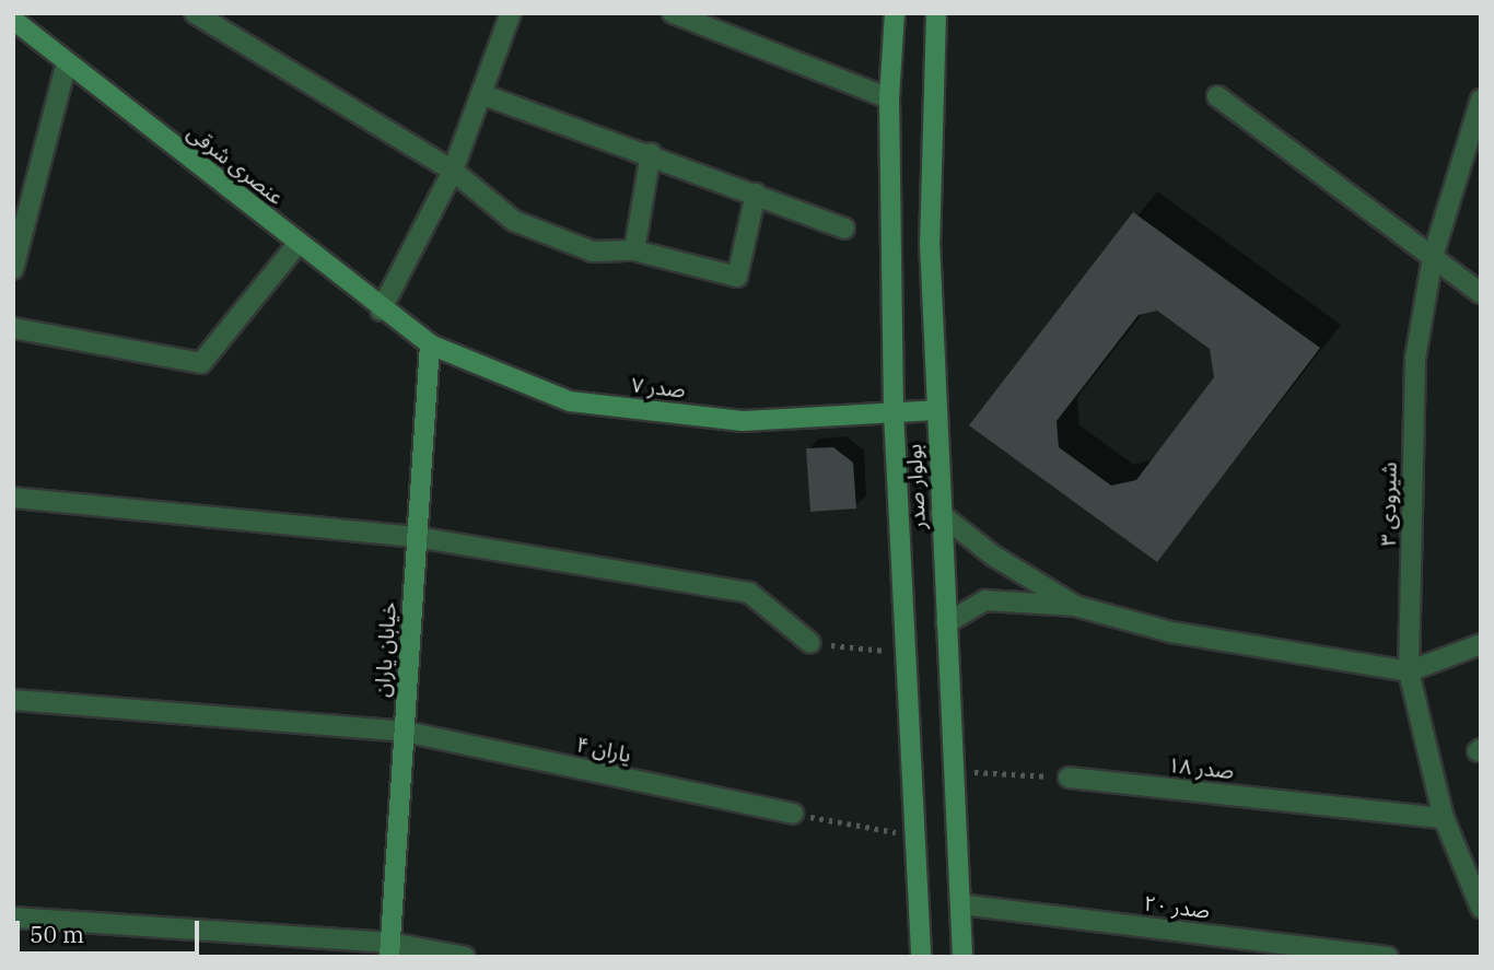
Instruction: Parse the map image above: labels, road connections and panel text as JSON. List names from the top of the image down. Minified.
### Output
{"streets":{"main road":["عنصری شرقی","صدر ۷","بولوار صدر","خیابان یاران"],"street":["شیرودی ۳","یاران ۴","صدر ۱۸","صدر ۲۰"]},"crossings":[["عنصری شرقی","صدر ۷"],["عنصری شرقی","خیابان یاران"],["صدر ۷","بولوار صدر"],["صدر ۷","خیابان یاران"],["بولوار صدر","صدر ۲۰"],["شیرودی ۳","صدر ۱۸"],["خیابان یاران","یاران ۴"]],"scale_bar":"50 m"}
